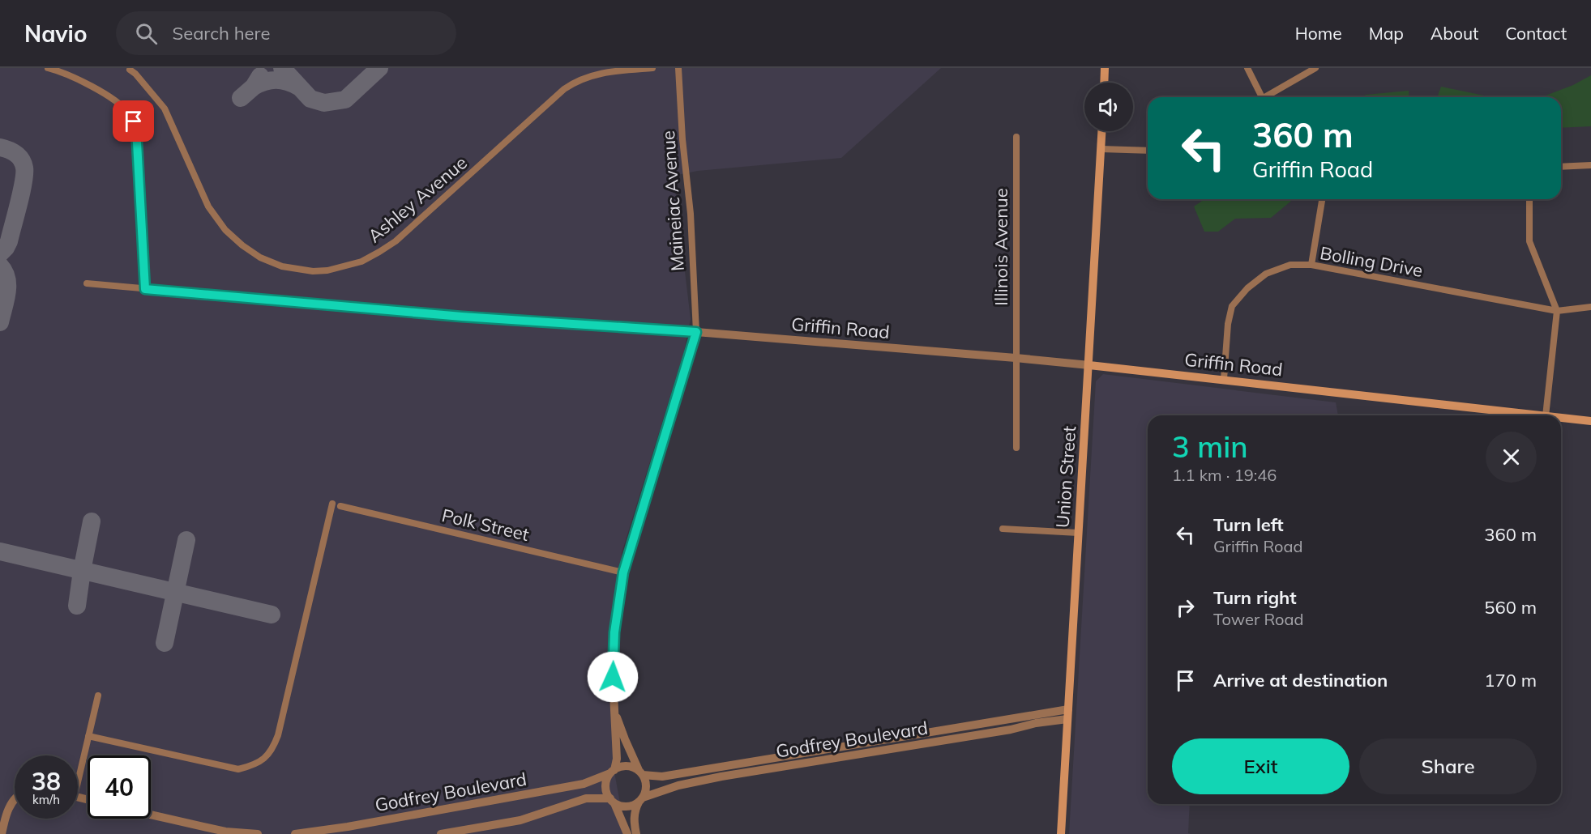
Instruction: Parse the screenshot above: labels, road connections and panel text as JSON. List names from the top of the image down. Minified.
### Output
{"streets":{"main road":["Griffin Road","Union Street"],"street":["Ashley Avenue","Maineiac Avenue","Illinois Avenue","Bolling Drive","Polk Street","Godfrey Boulevard"]},"crossings":[["Maineiac Avenue","Griffin Road"],["Illinois Avenue","Griffin Road"],["Bolling Drive","Griffin Road"],["Griffin Road","Union Street"],["Union Street","Godfrey Boulevard"]],"page":{"header":"Navio","search":"Search here","nav":["Home","Map","About","Contact"],"turn":["360 m","Griffin Road"],"heading":["3 min","1.1 km · 19:46"],"list":[{"name":"Turn left","note":"Griffin Road","value":"360 m"},{"name":"Turn right","note":"Tower Road","value":"560 m"},{"name":"Arrive at destination","value":"170 m"}],"buttons":["Exit","Share"],"speed":"38 km/h","limit":"40"}}
